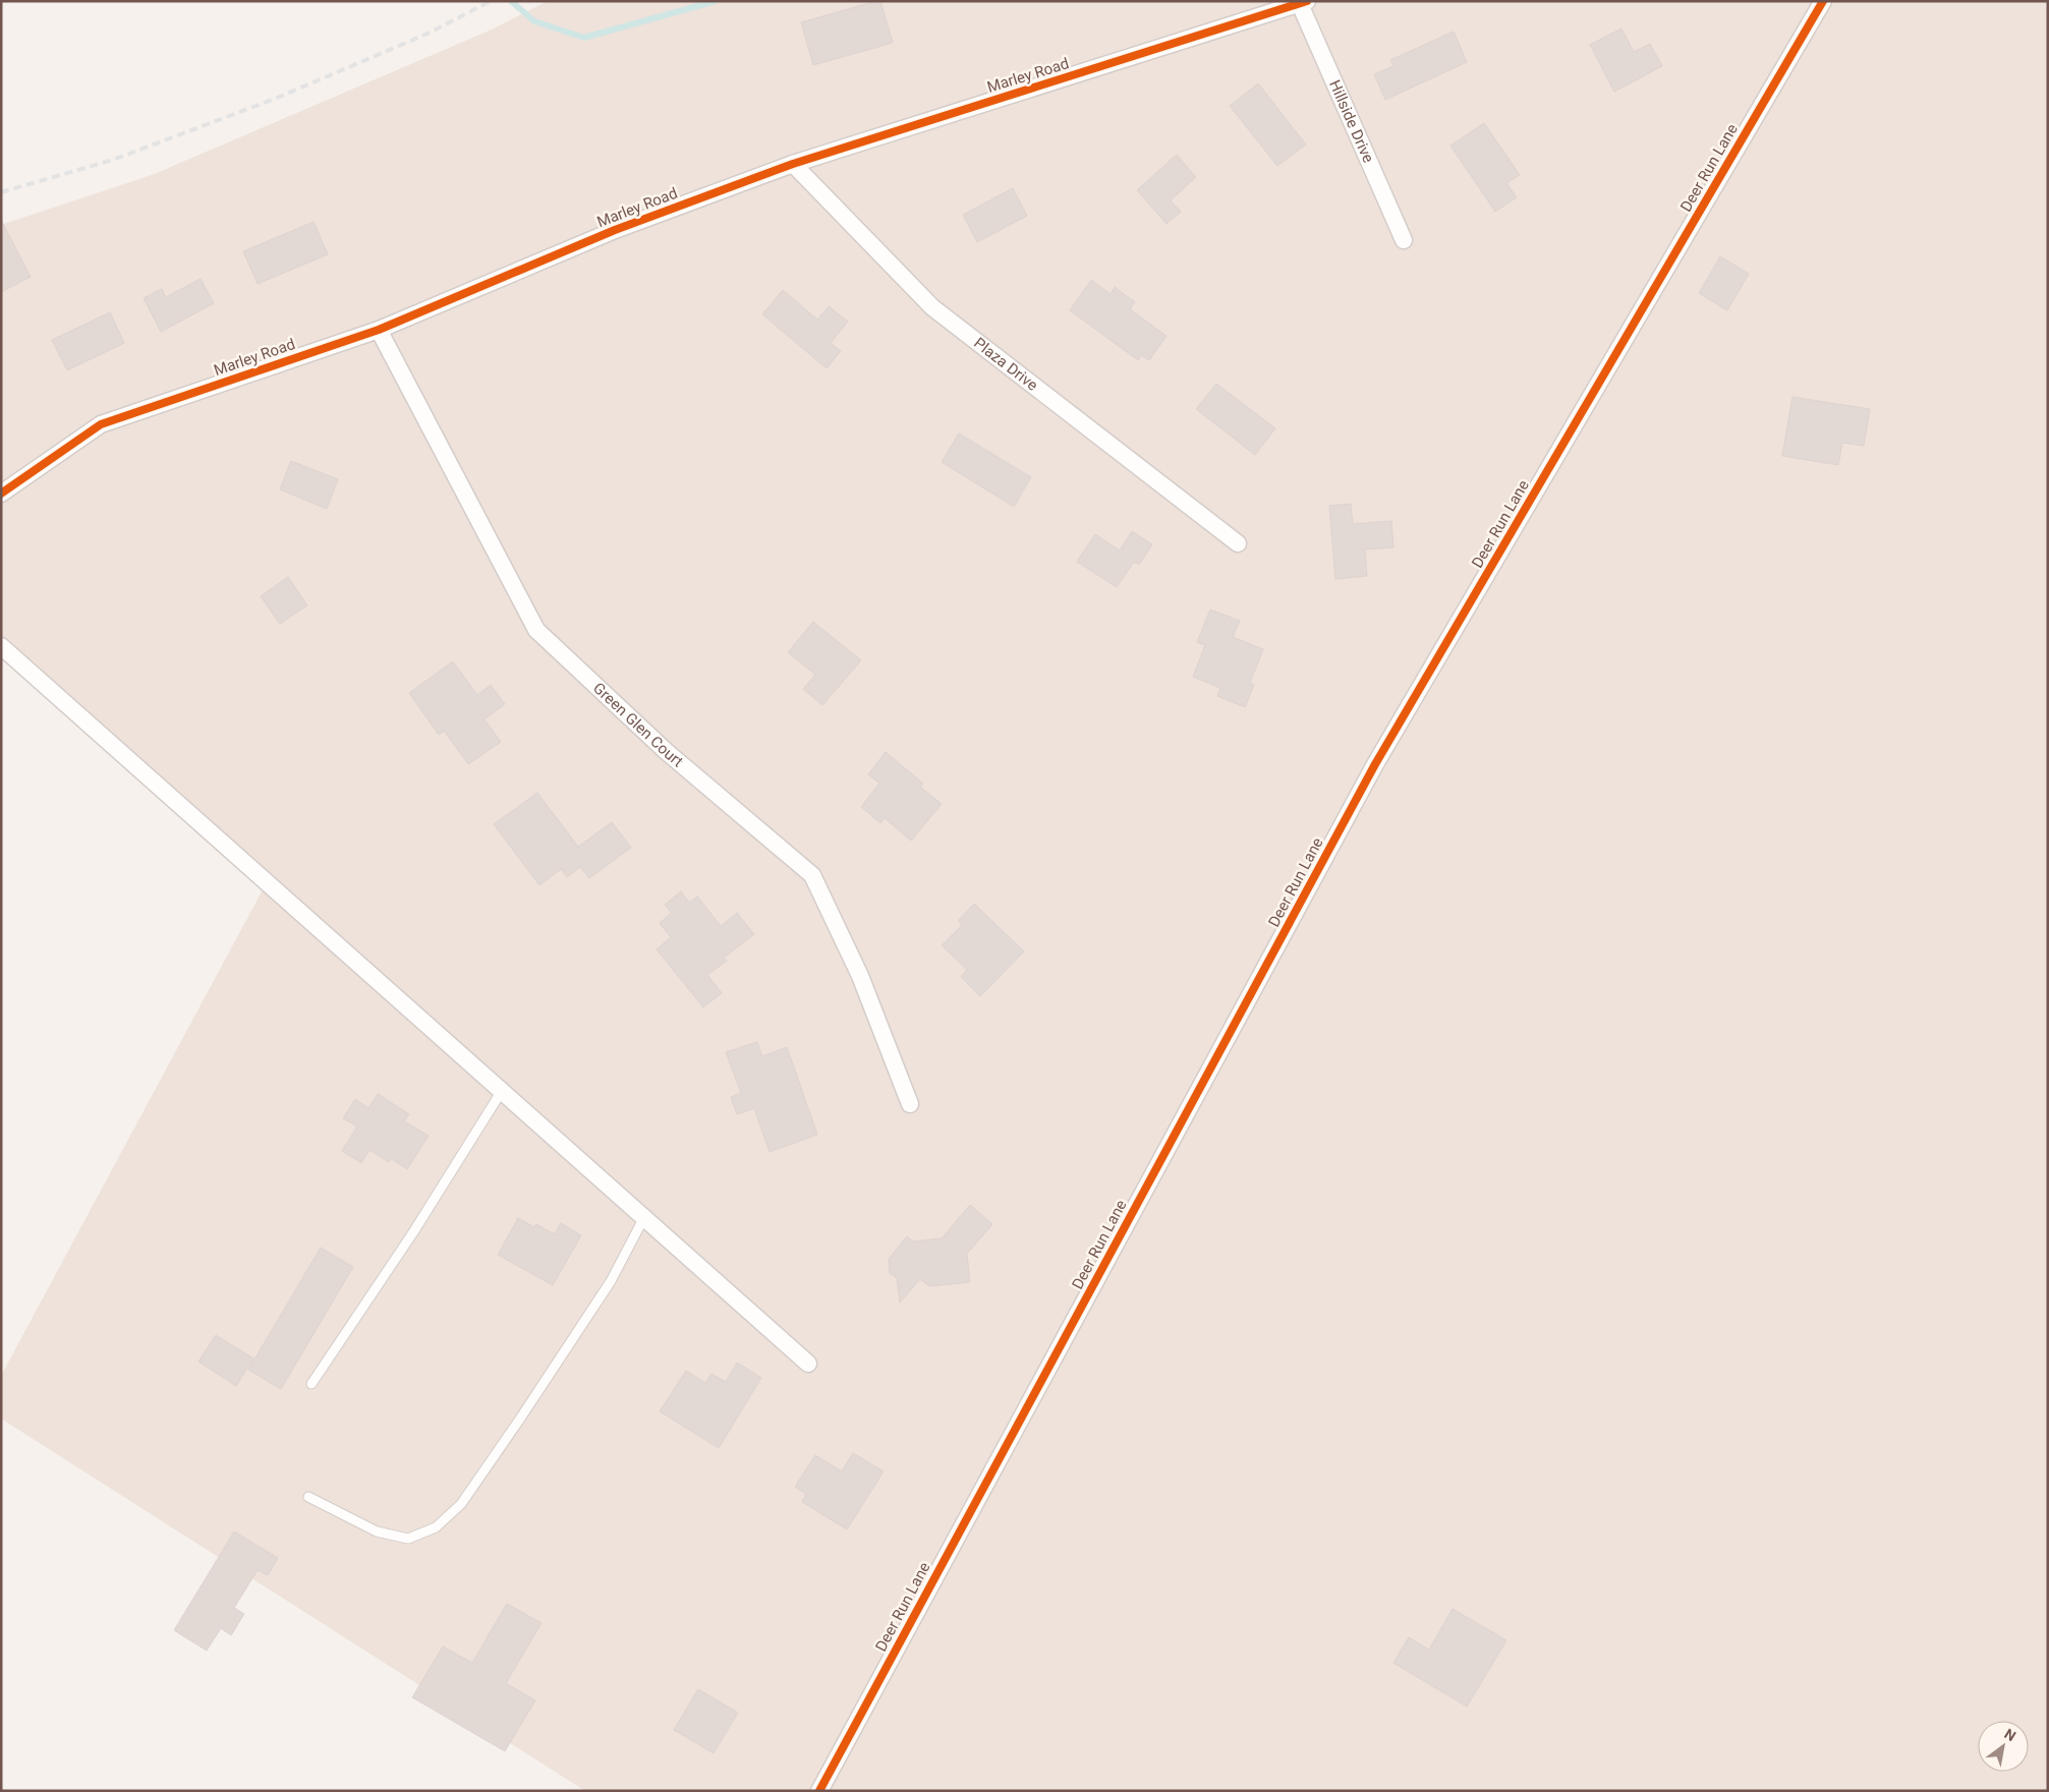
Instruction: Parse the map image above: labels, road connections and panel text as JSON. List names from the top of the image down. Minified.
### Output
{"streets":{"street":["Marley Road","Hillside Drive","Deer Run Lane","Plaza Drive","Green Glen Court"]},"crossings":[["Marley Road","Hillside Drive"],["Marley Road","Plaza Drive"],["Marley Road","Green Glen Court"]],"north":"top right"}
